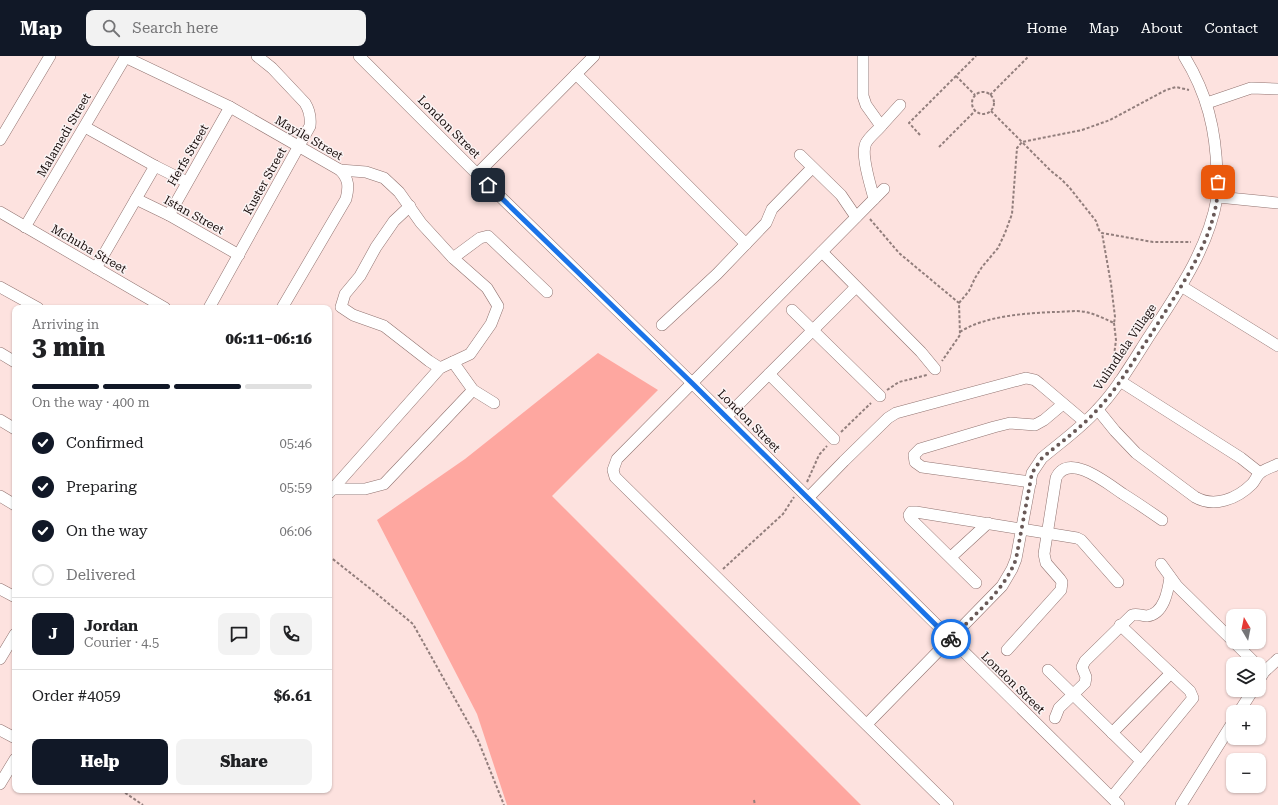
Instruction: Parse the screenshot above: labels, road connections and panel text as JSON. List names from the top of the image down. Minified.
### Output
{"streets":{"street":["London Street","Malamedi Street","Mayile Street","Herfs Street","Kuster Street","Istan Street","Mchuba Street","Vulindlela Village"]},"crossings":[["London Street","Vulindlela Village"],["Malamedi Street","Mayile Street"],["Malamedi Street","Istan Street"],["Malamedi Street","Mchuba Street"],["Mayile Street","Herfs Street"],["Mayile Street","Kuster Street"],["Herfs Street","Istan Street"],["Herfs Street","Mchuba Street"],["Kuster Street","Istan Street"]],"north":"top","page":{"header":"Map","search":"Search here","nav":["Home","Map","About","Contact"],"heading":["3 min","Arriving in","06:11–06:16"],"panel":["Jordan","Courier · 4.5","Order #4059","$6.61"],"bar":"On the way · 400 m","list":[["Confirmed","05:46"],["Preparing","05:59"],["On the way","06:06"],"Delivered"],"map_buttons":["+","−"],"round":"J","buttons":["Help","Share"]}}
